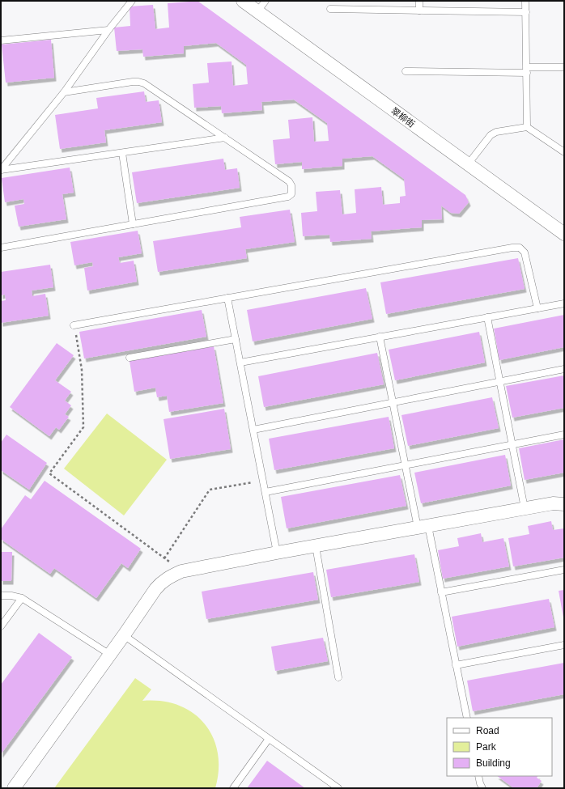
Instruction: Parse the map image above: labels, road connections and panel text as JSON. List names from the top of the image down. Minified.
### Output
{"streets":{"street":["翠柳街"]},"legend":["Road","Park","Building"]}
